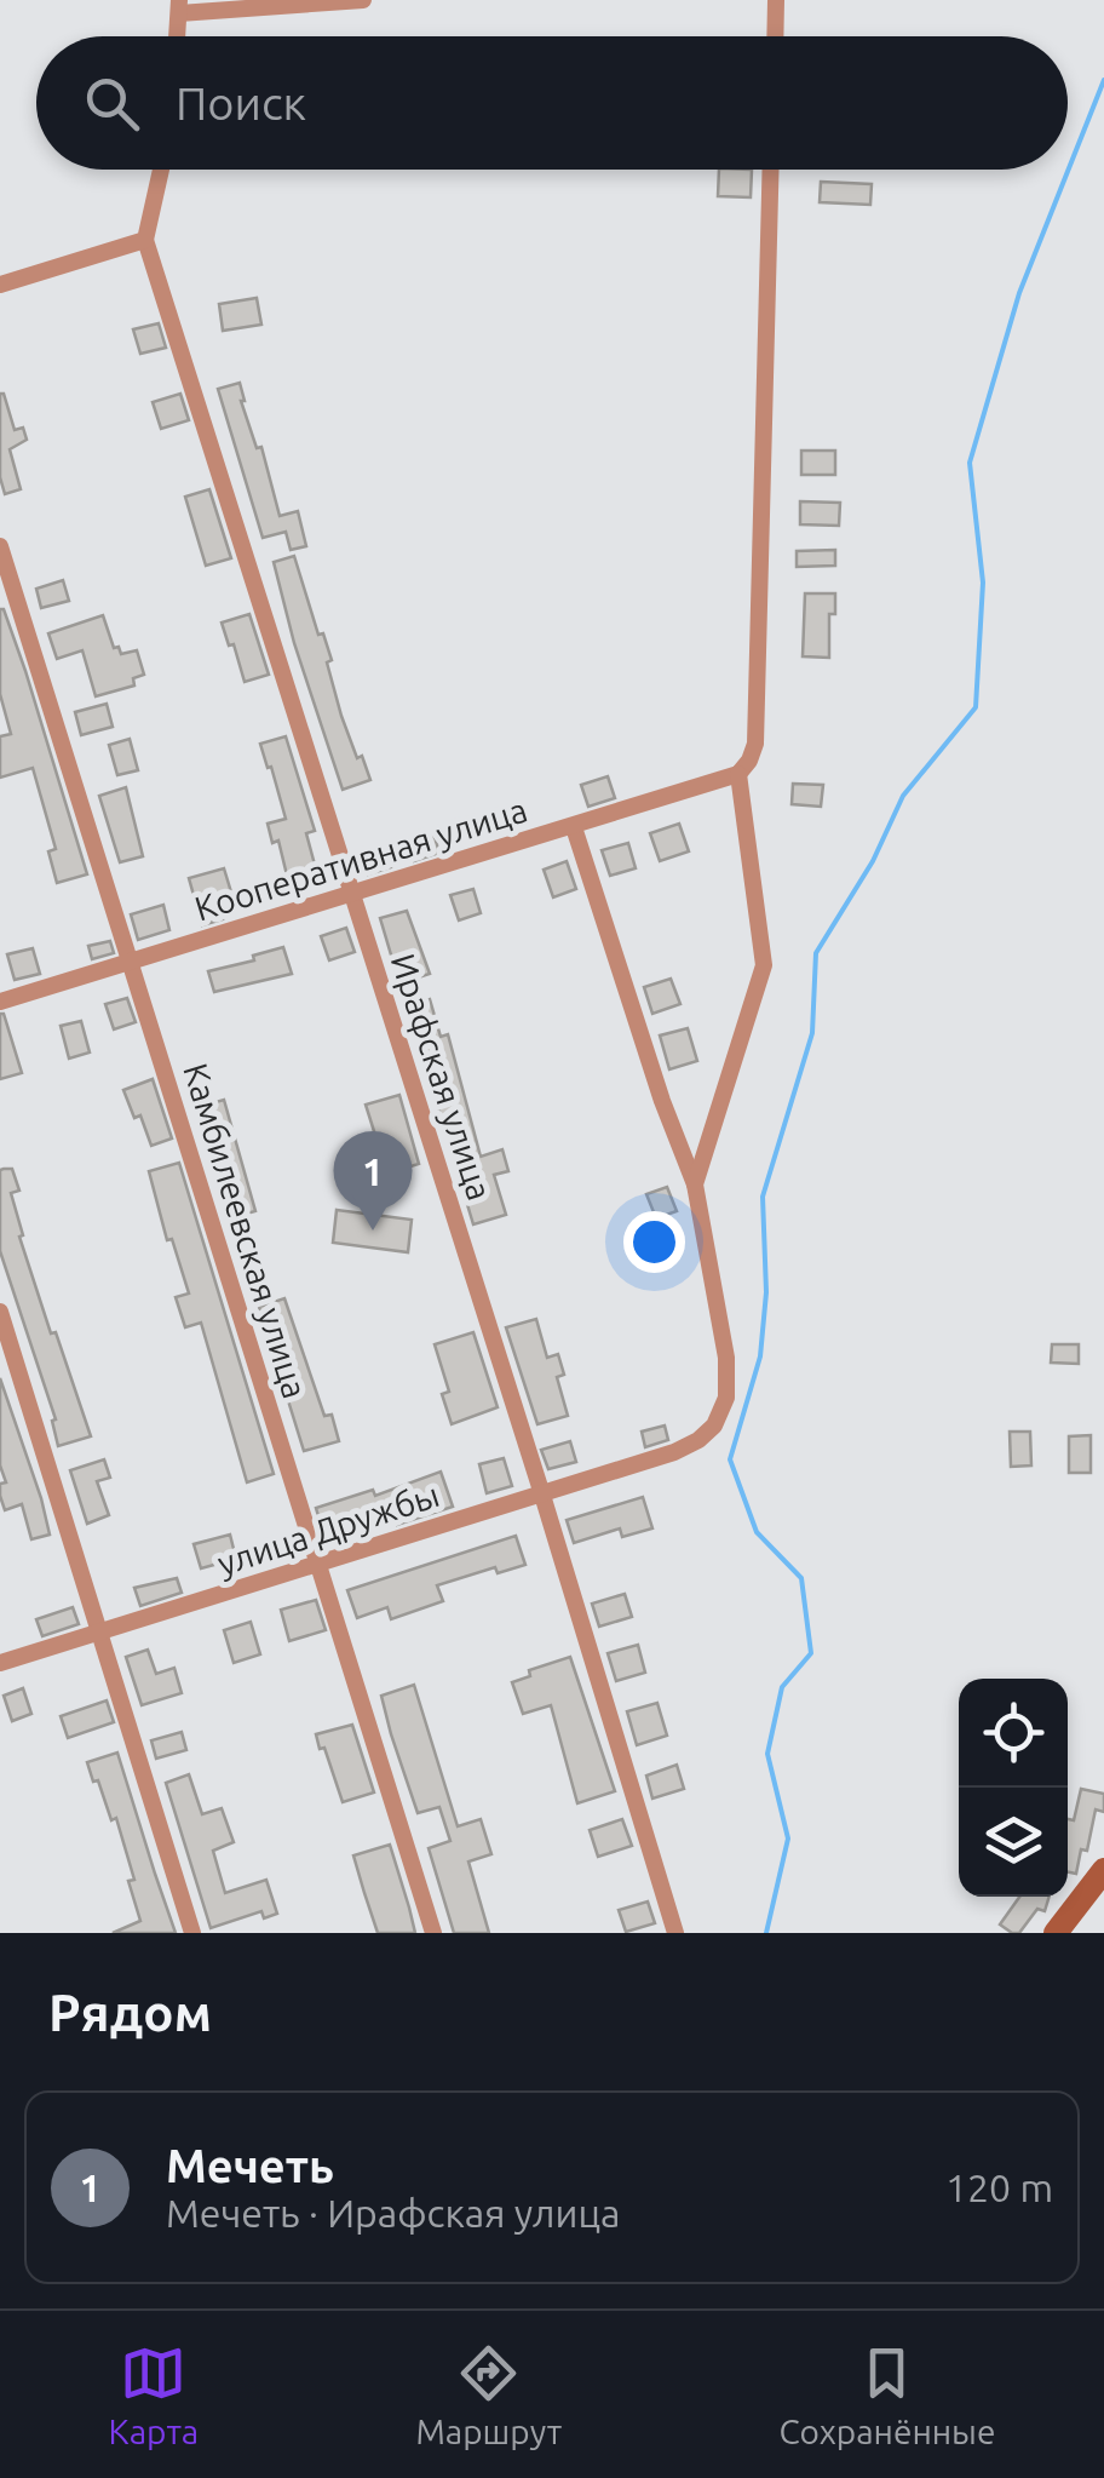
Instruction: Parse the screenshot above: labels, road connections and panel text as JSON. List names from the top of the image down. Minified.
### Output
{"streets":{"street":["Кооперативная улица","Ирафская улица","Камбилеевская улица","улица Дружбы"]},"crossings":[["Кооперативная улица","Ирафская улица"],["Кооперативная улица","Камбилеевская улица"],["Ирафская улица","улица Дружбы"],["Камбилеевская улица","улица Дружбы"]],"page":{"search":"Поиск","pins":"1","heading":"Рядом","list":[{"mark":"1","name":"Мечеть","note":"Мечеть · Ирафская улица","value":"120 m"}],"nav":["Карта","Маршрут","Сохранённые"]}}
